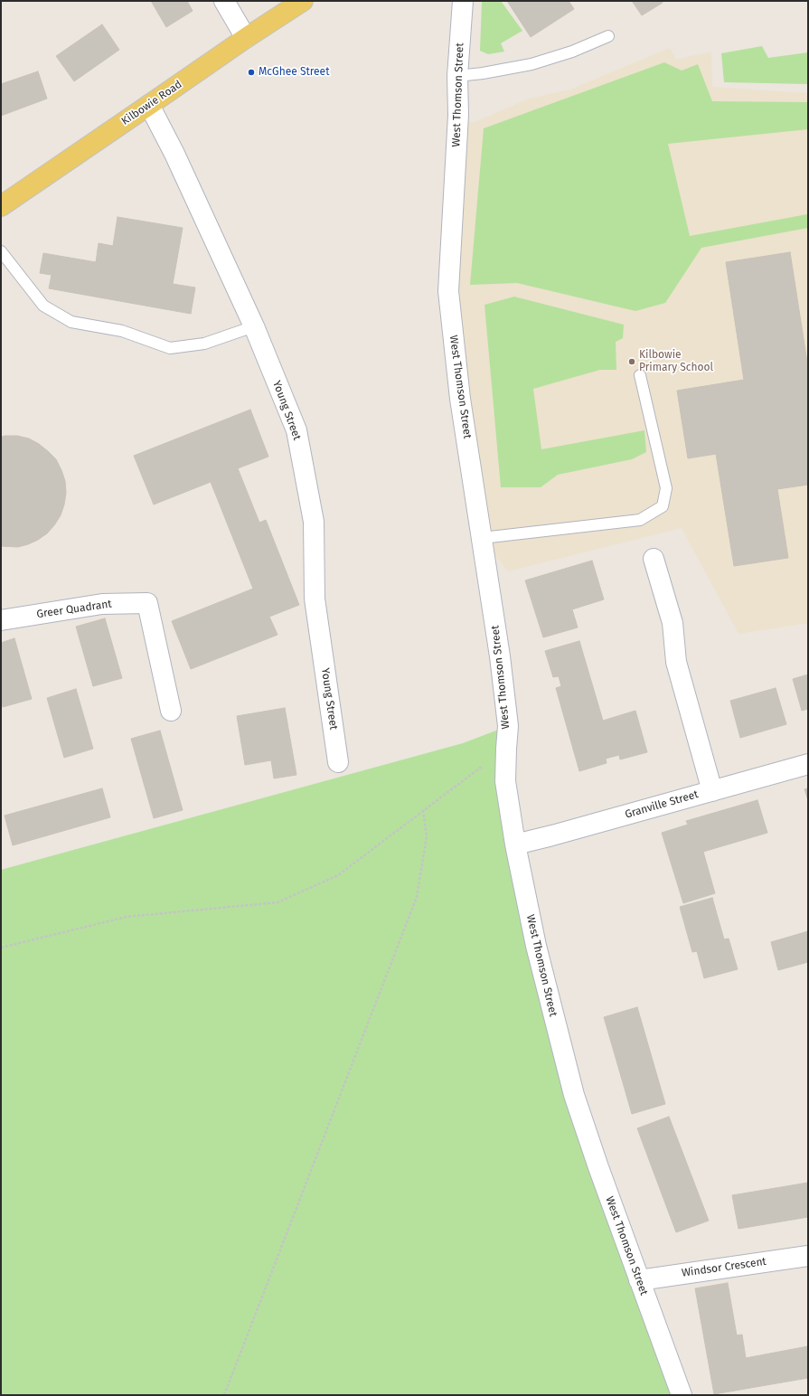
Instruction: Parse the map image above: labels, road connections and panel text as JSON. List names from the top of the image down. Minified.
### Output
{"streets":{"main road":["Kilbowie Road"],"street":["West Thomson Street","Young Street","Greer Quadrant","Granville Street","Windsor Crescent"]},"crossings":[["West Thomson Street","Granville Street"],["West Thomson Street","Windsor Crescent"],["Kilbowie Road","Young Street"]],"places":["McGhee Street","Kilbowie Primary School"]}
